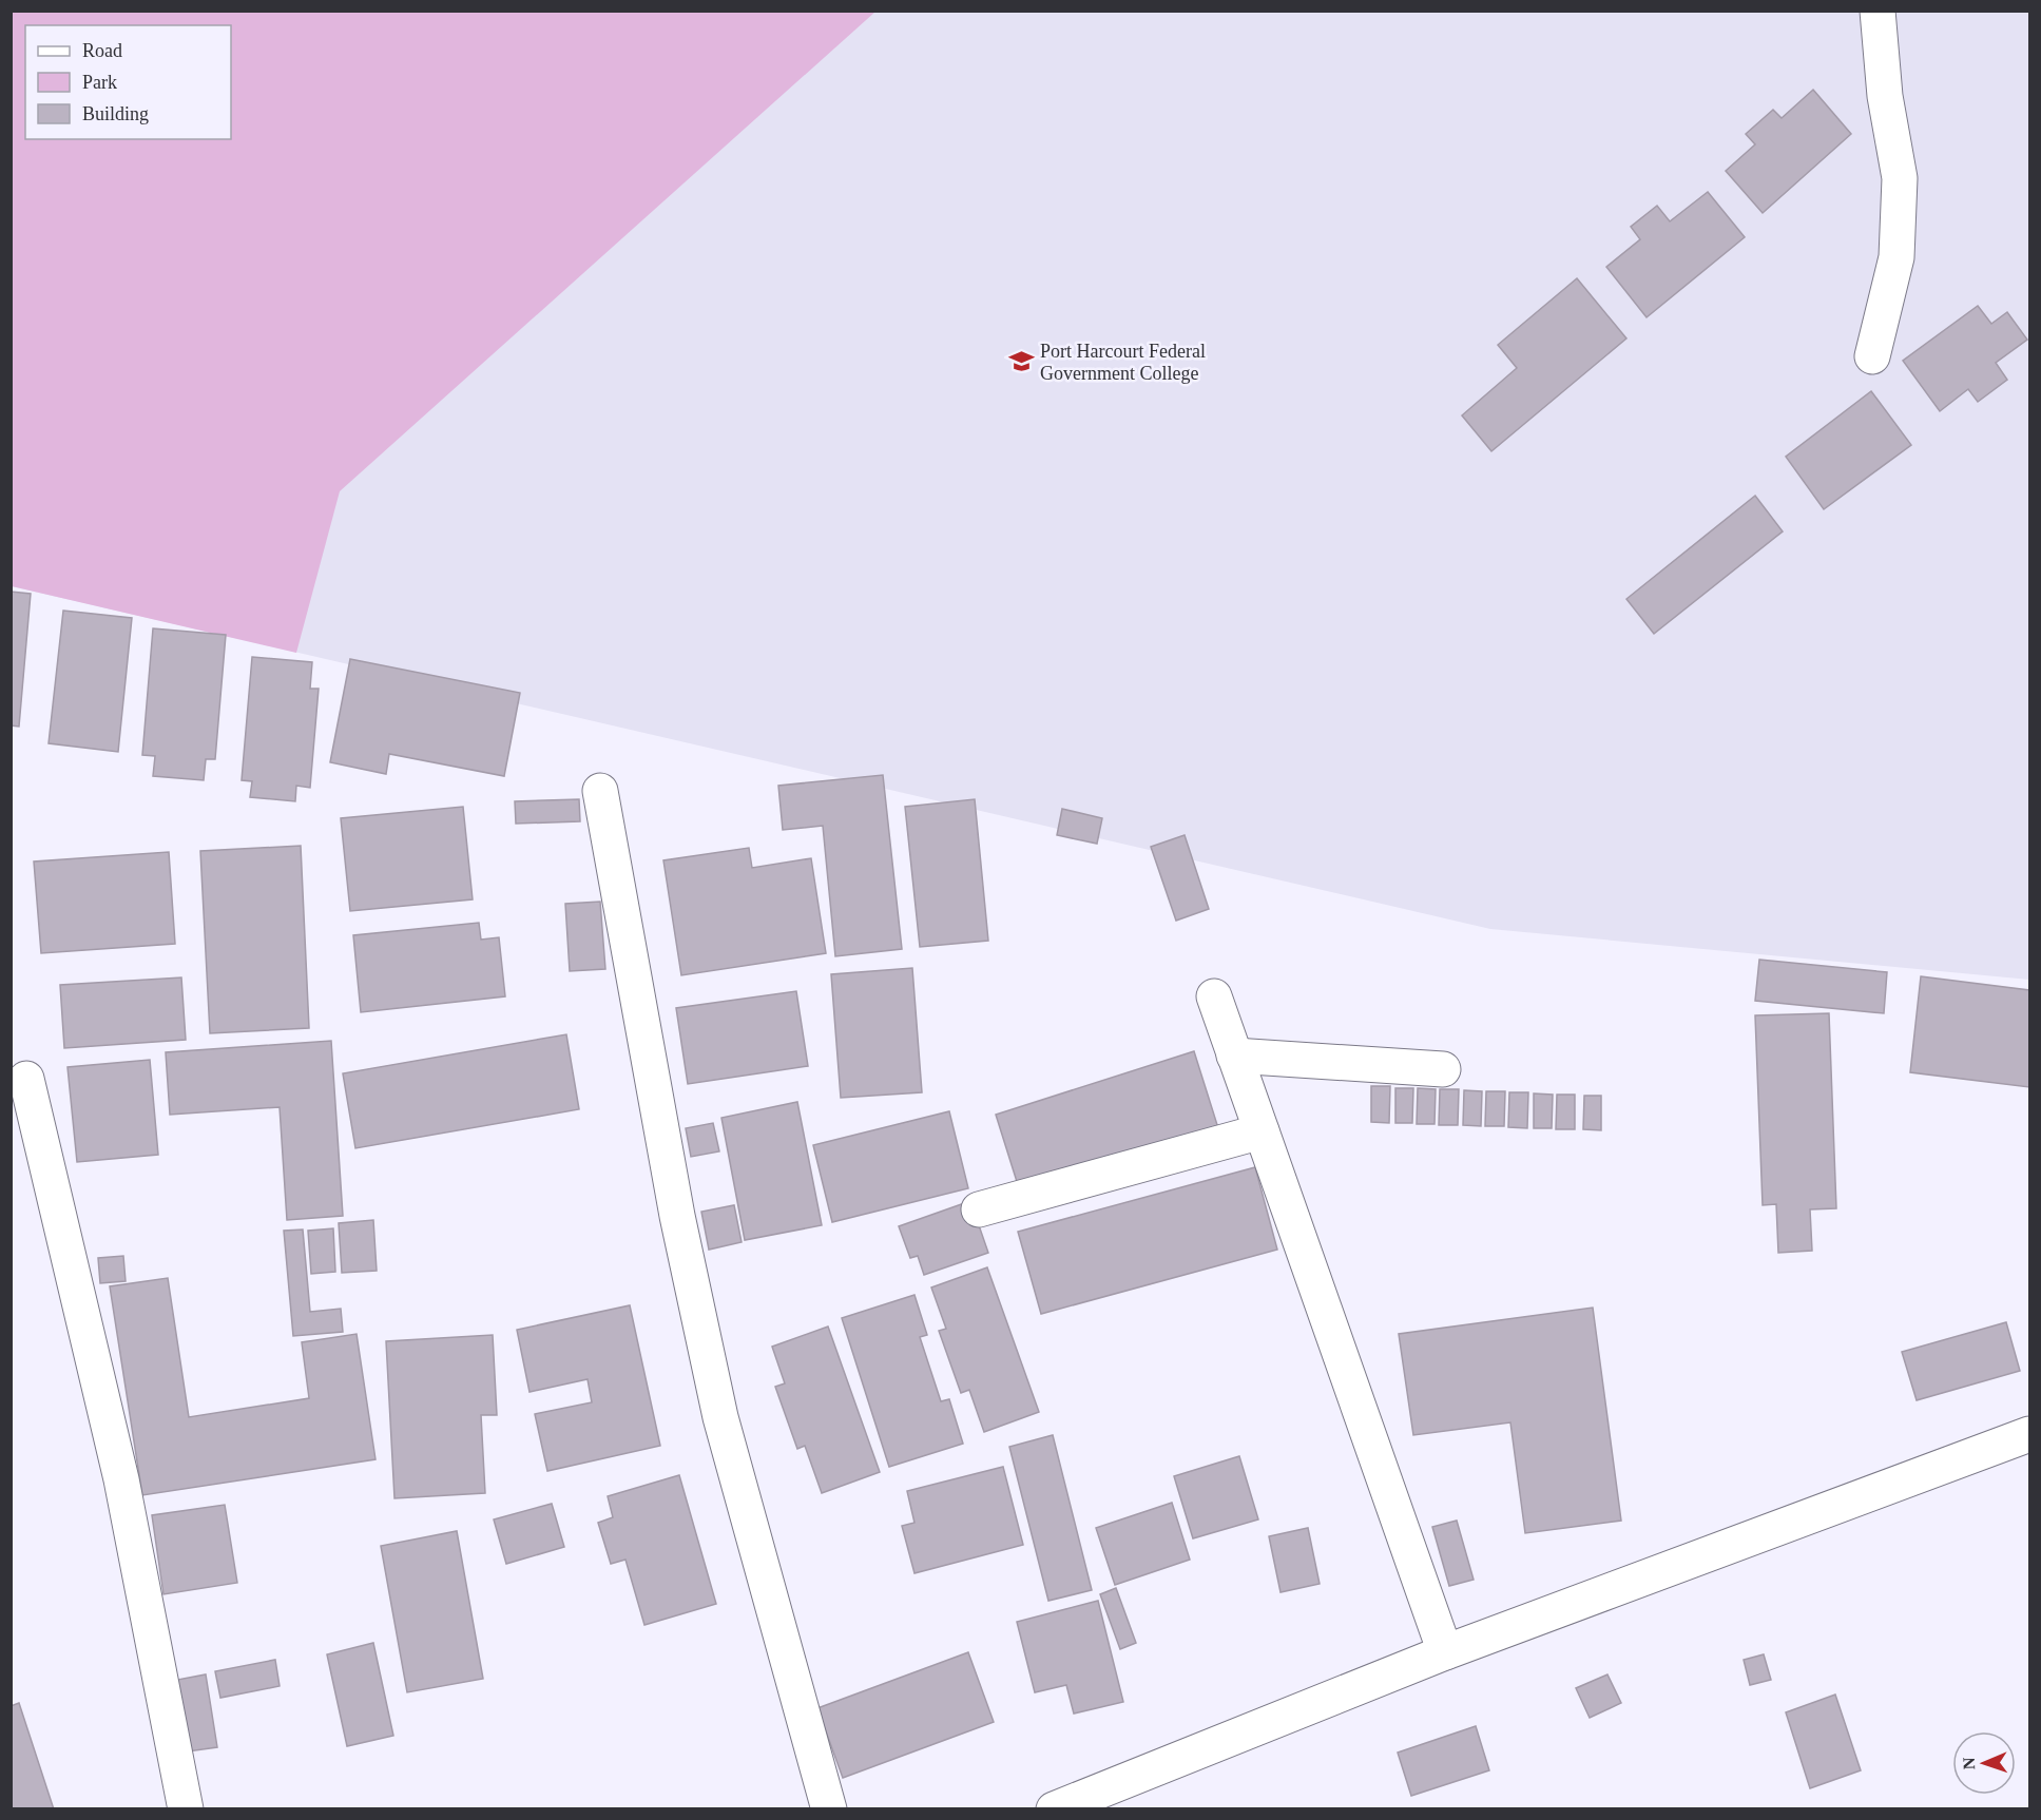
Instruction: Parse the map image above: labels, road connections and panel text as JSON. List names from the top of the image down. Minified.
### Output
{"places":{"school or university":["Port Harcourt Federal Government College"]},"legend":["Road","Park","Building"],"north":"left"}
